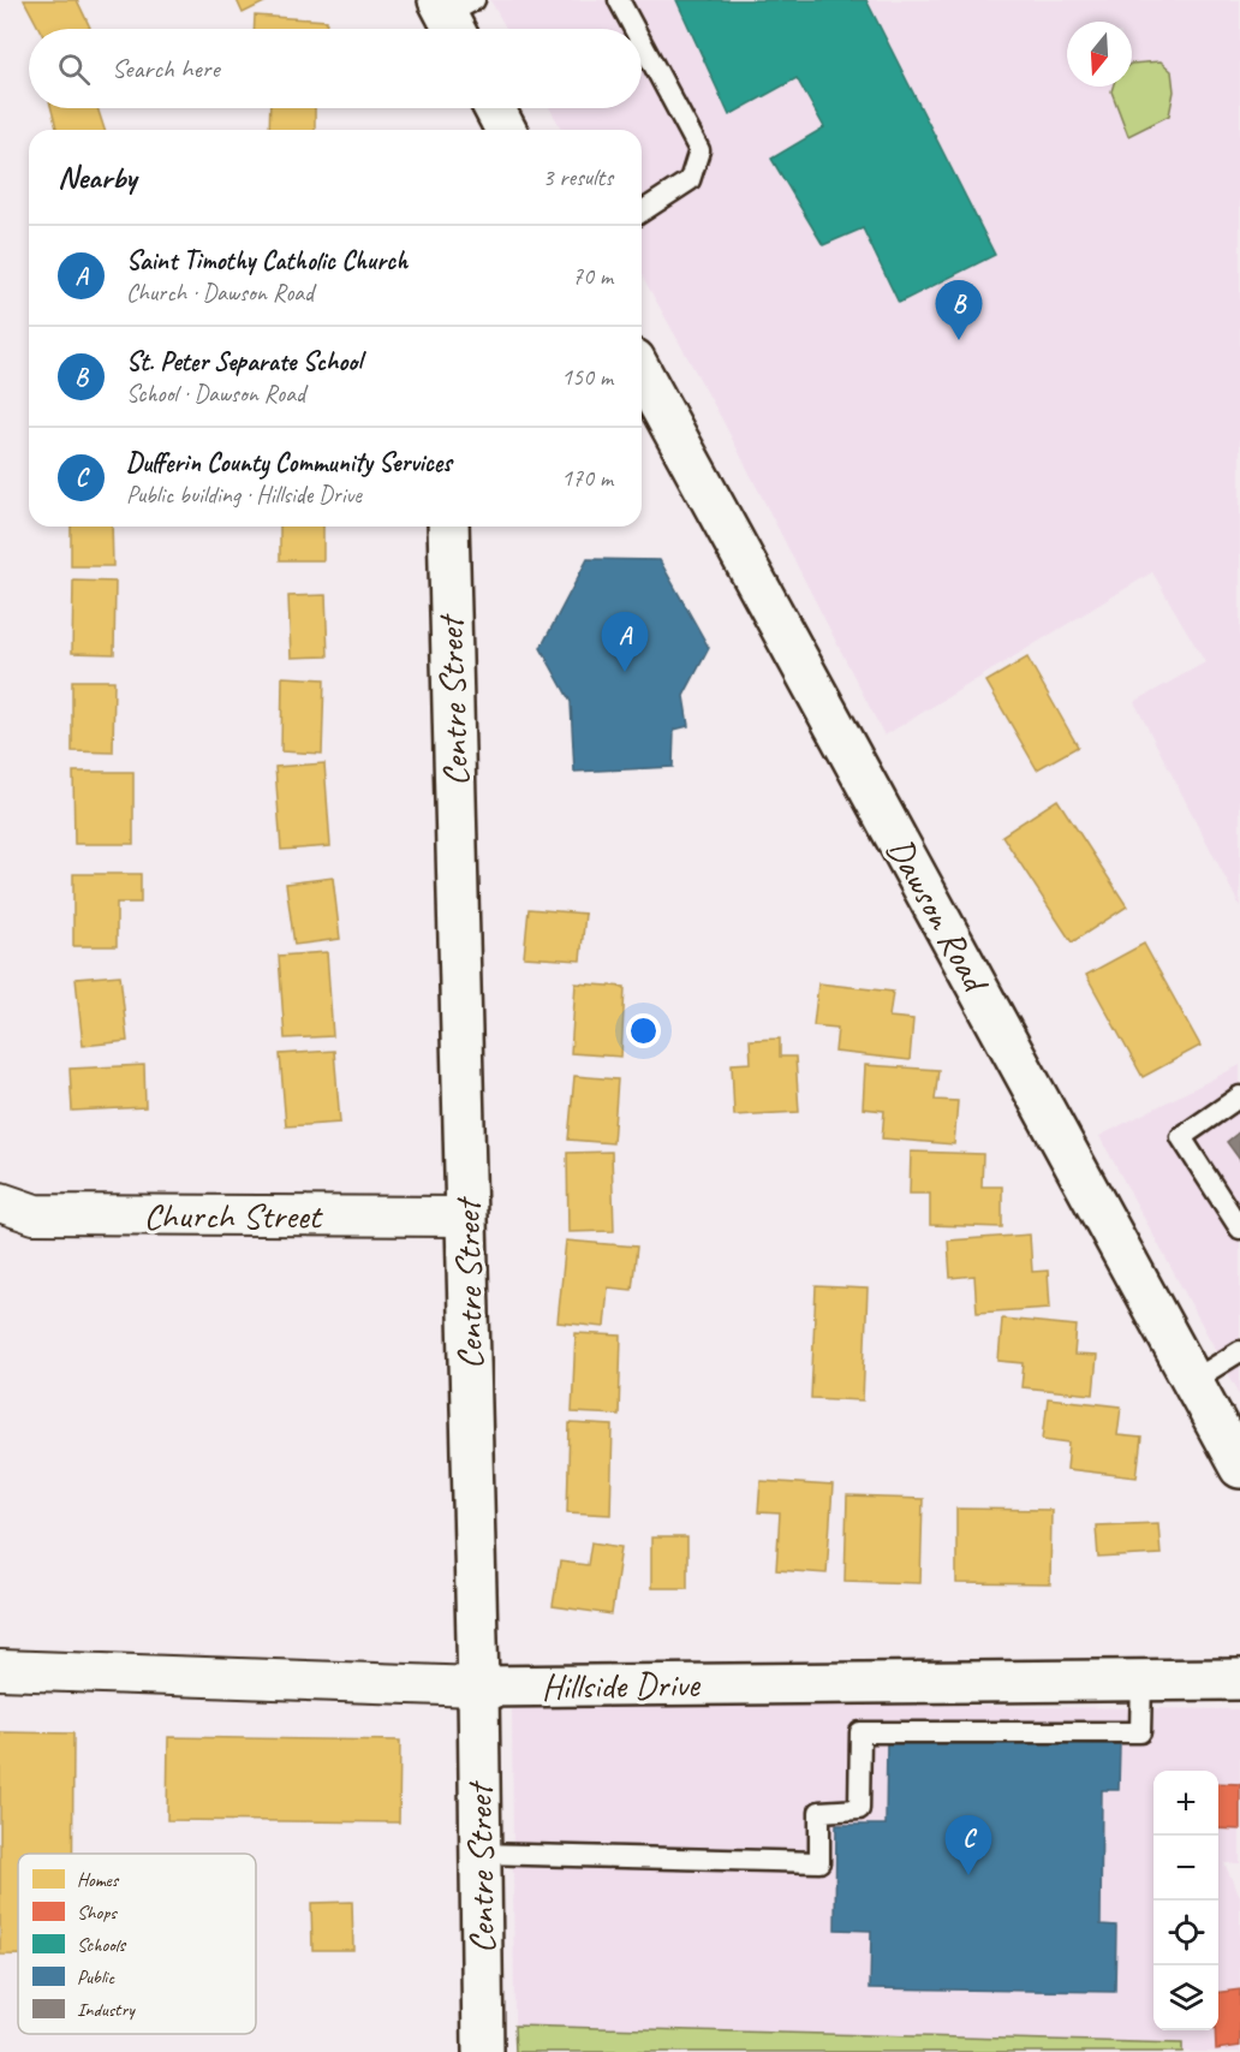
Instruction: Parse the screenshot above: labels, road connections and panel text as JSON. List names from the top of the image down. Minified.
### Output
{"streets":{"street":["Centre Street","Dawson Road","Church Street","Hillside Drive"]},"crossings":[["Centre Street","Church Street"],["Centre Street","Hillside Drive"]],"legend":["Homes","Shops","Schools","Public","Industry"],"north":"bottom","page":{"search":"Search here","heading":["Nearby","3 results"],"list":[{"mark":"A","name":"Saint Timothy Catholic Church","note":"Church · Dawson Road","value":"70 m"},{"mark":"B","name":"St. Peter Separate School","note":"School · Dawson Road","value":"150 m"},{"mark":"C","name":"Dufferin County Community Services","note":"Public building · Hillside Drive","value":"170 m"}],"pins":["B","A","C"],"map_buttons":["+","−"]}}
